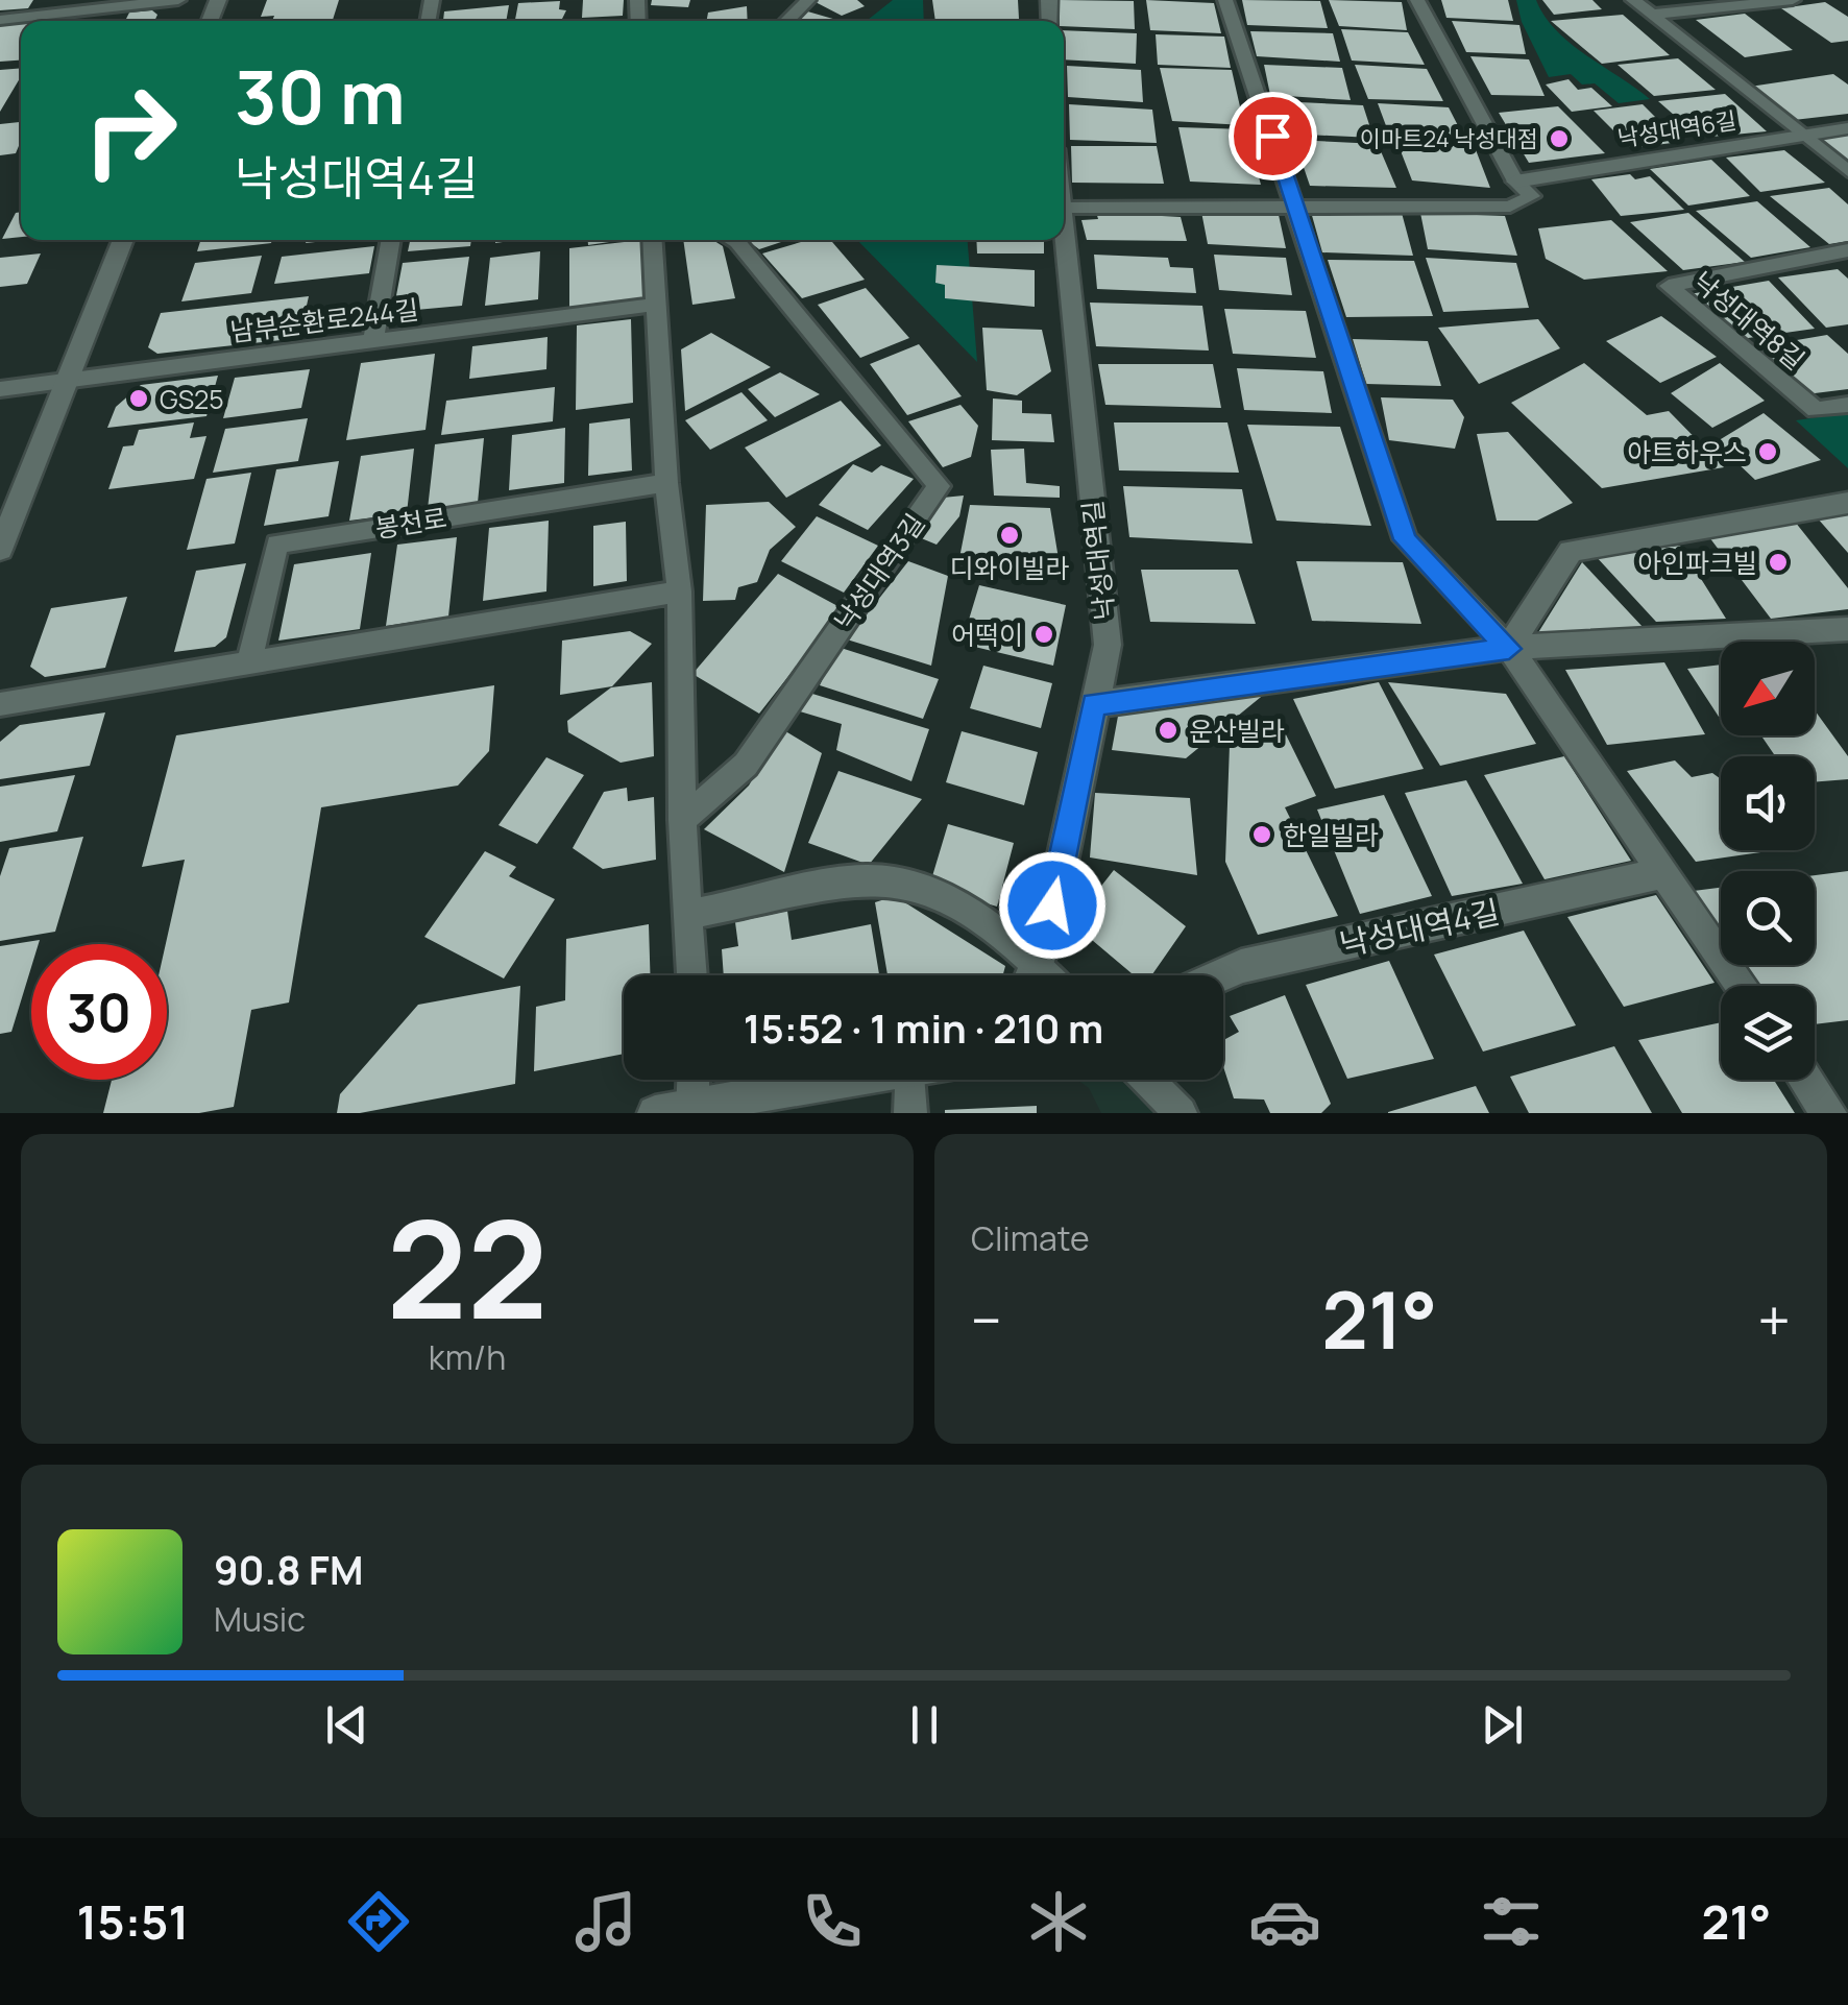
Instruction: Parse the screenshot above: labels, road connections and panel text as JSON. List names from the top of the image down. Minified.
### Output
{"streets":{"street":["낙성대역6길","낙성대역길","낙성대역4길"],"lane":["남부순환로244길","낙성대역8길","봉천로","낙성대역3길"]},"places":["이마트24 낙성대점","GS25","아트하우스","디와이빌라","아인파크빌","어떡이","운산빌라","한일빌라"],"north":"bottom left","page":{"turn":["30 m","낙성대역4길"],"limit":"30","trip":"15:52 · 1 min · 210 m","tile":[["22","km/h"],"Climate"],"heat":["−","21°","+"],"song":["90.8 FM","Music"],"tabs":["15:51","21°"]}}
